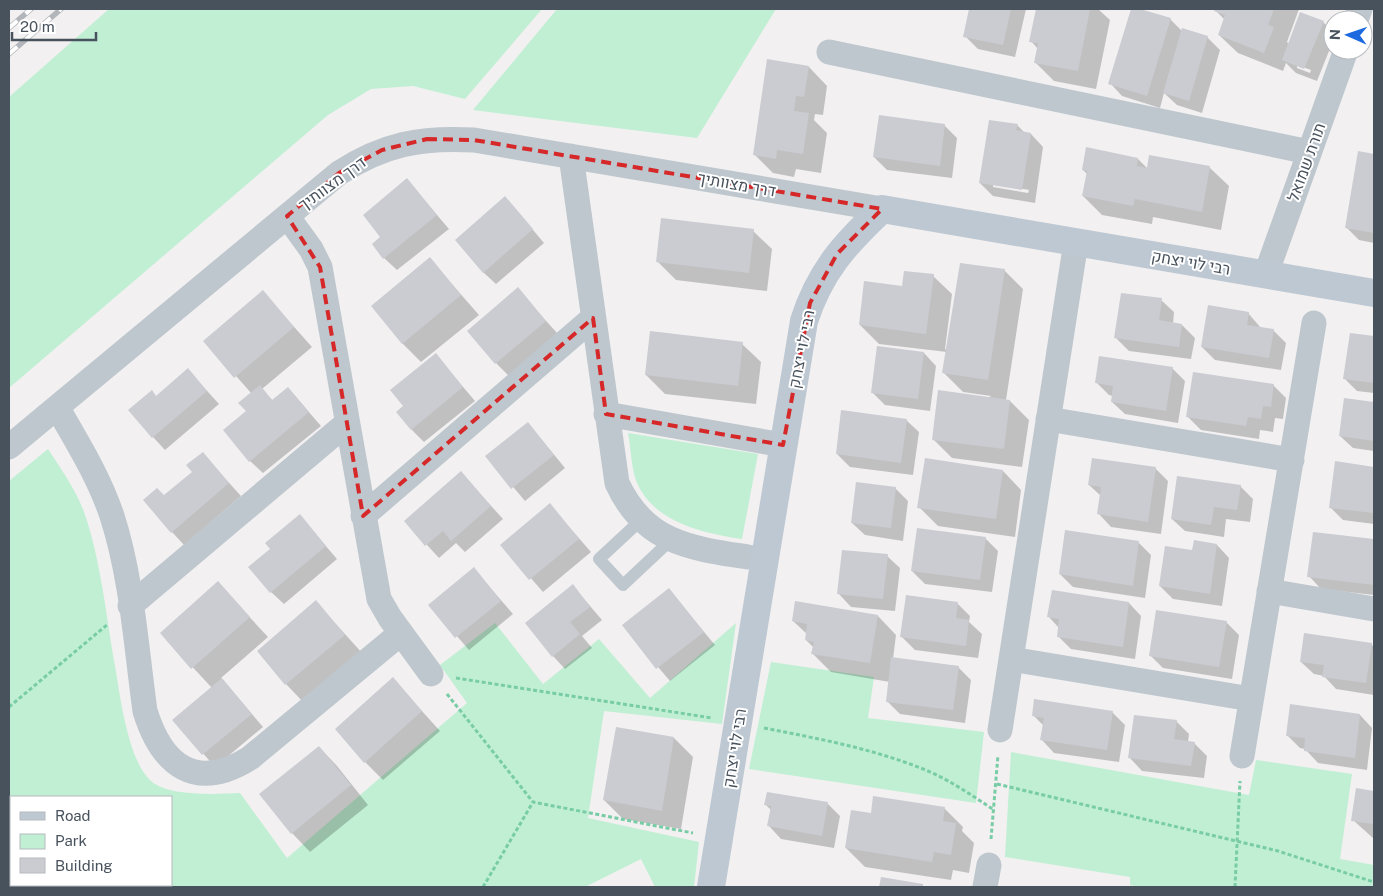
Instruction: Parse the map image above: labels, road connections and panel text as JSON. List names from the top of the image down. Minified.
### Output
{"streets":{"street":["תורת שמואל","דרך מצוותיך","רבי לוי יצחק"]},"crossings":[["תורת שמואל","רבי לוי יצחק"],["דרך מצוותיך","רבי לוי יצחק"]],"legend":["Road","Park","Building"],"scale_bar":"20 m","north":"left"}
